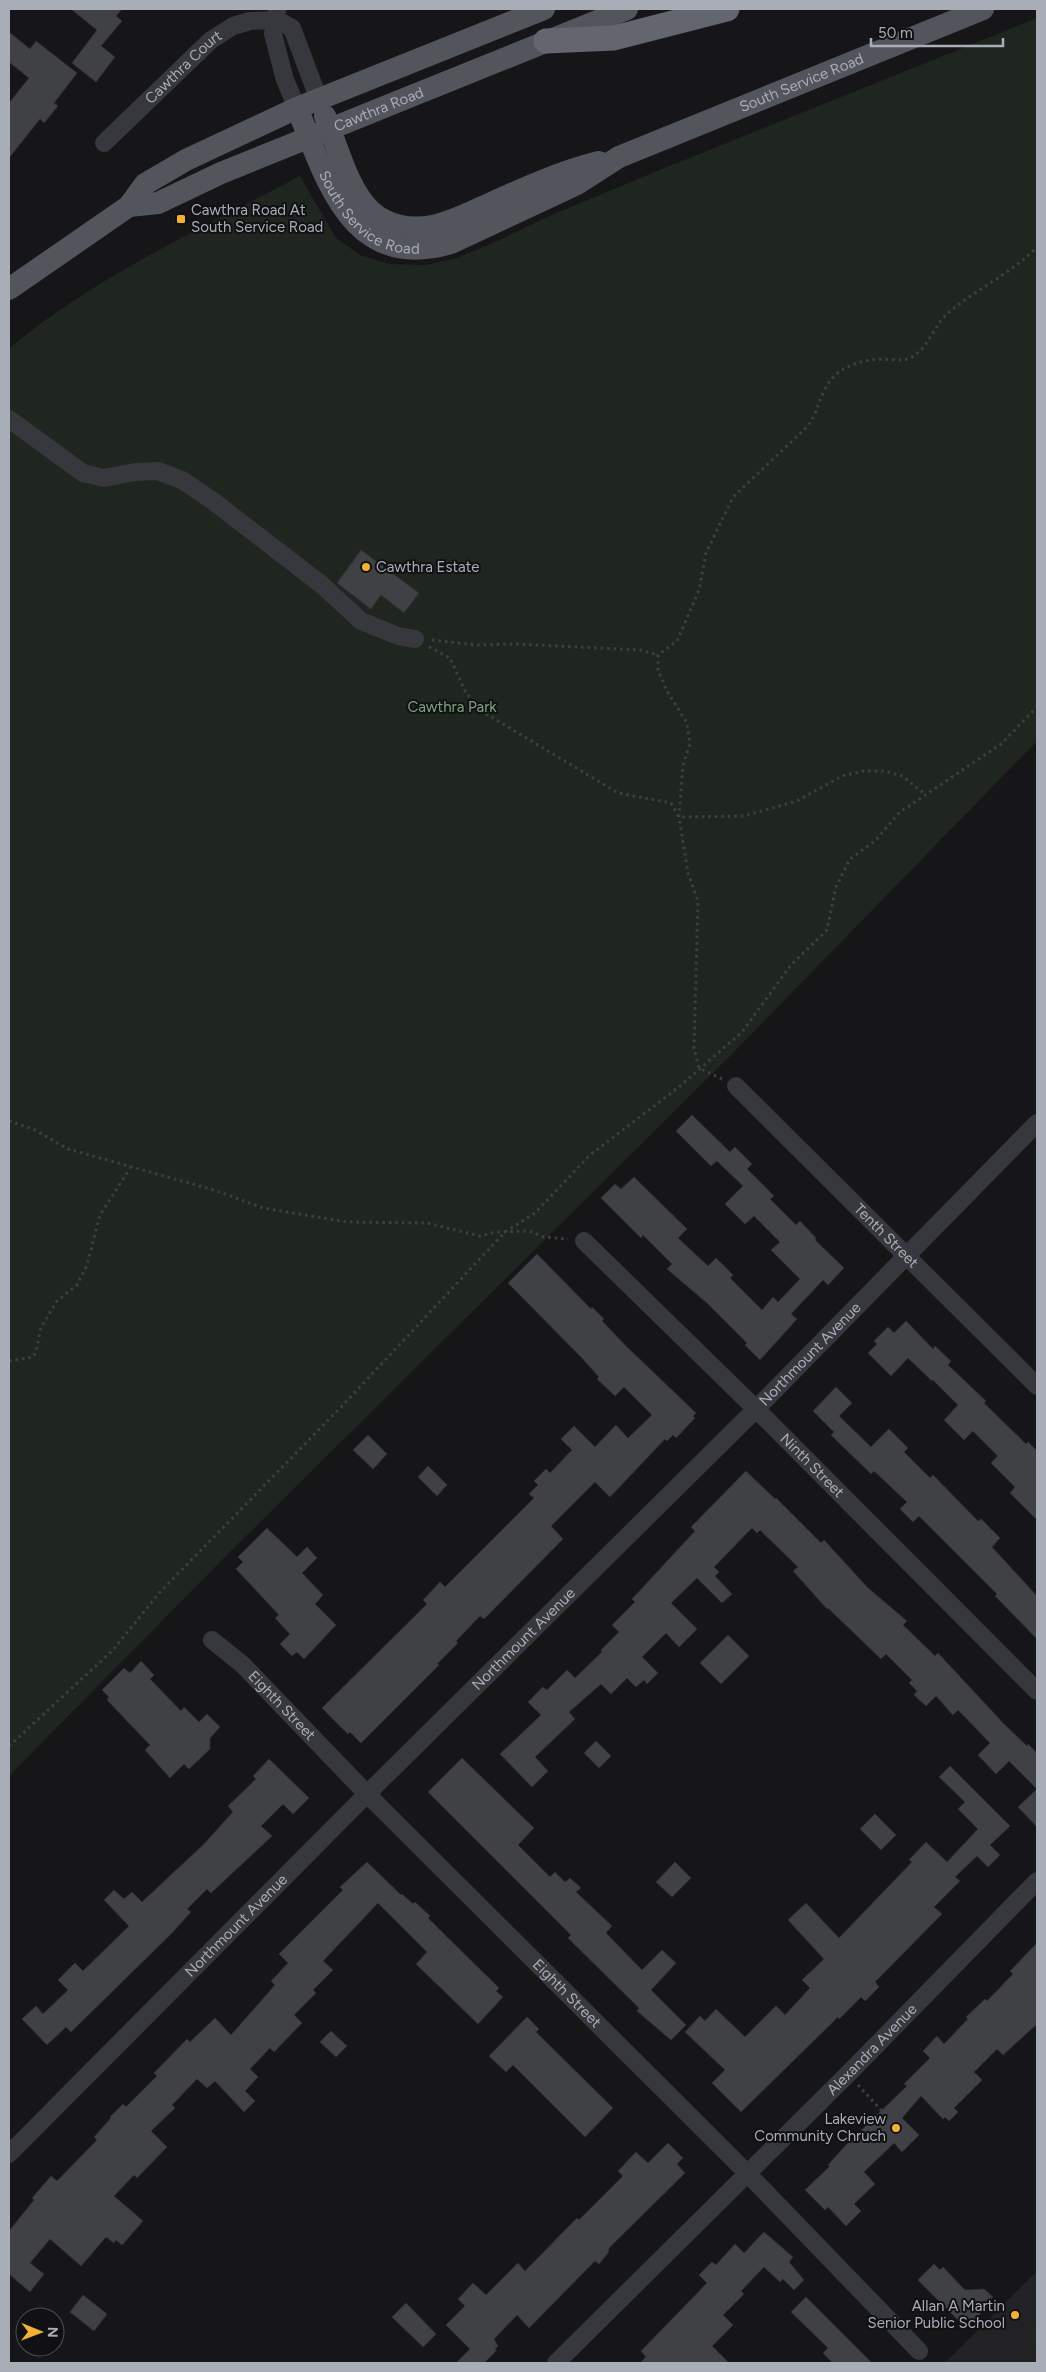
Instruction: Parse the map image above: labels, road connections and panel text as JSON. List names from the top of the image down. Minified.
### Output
{"streets":{"main road":["South Service Road","Cawthra Road"],"street":["Cawthra Court","Tenth Street","Northmount Avenue","Ninth Street","Eighth Street","Alexandra Avenue"]},"crossings":[["Cawthra Court","South Service Road"],["South Service Road","Cawthra Road"],["Tenth Street","Northmount Avenue"],["Northmount Avenue","Ninth Street"],["Northmount Avenue","Eighth Street"],["Eighth Street","Alexandra Avenue"]],"parks":["Cawthra Park"],"places":{"transit":["Cawthra Road At South Service Road"],"other":["Cawthra Estate","Lakeview Community Chruch","Allan A Martin Senior Public School"]},"scale_bar":"50 m","north":"right"}
